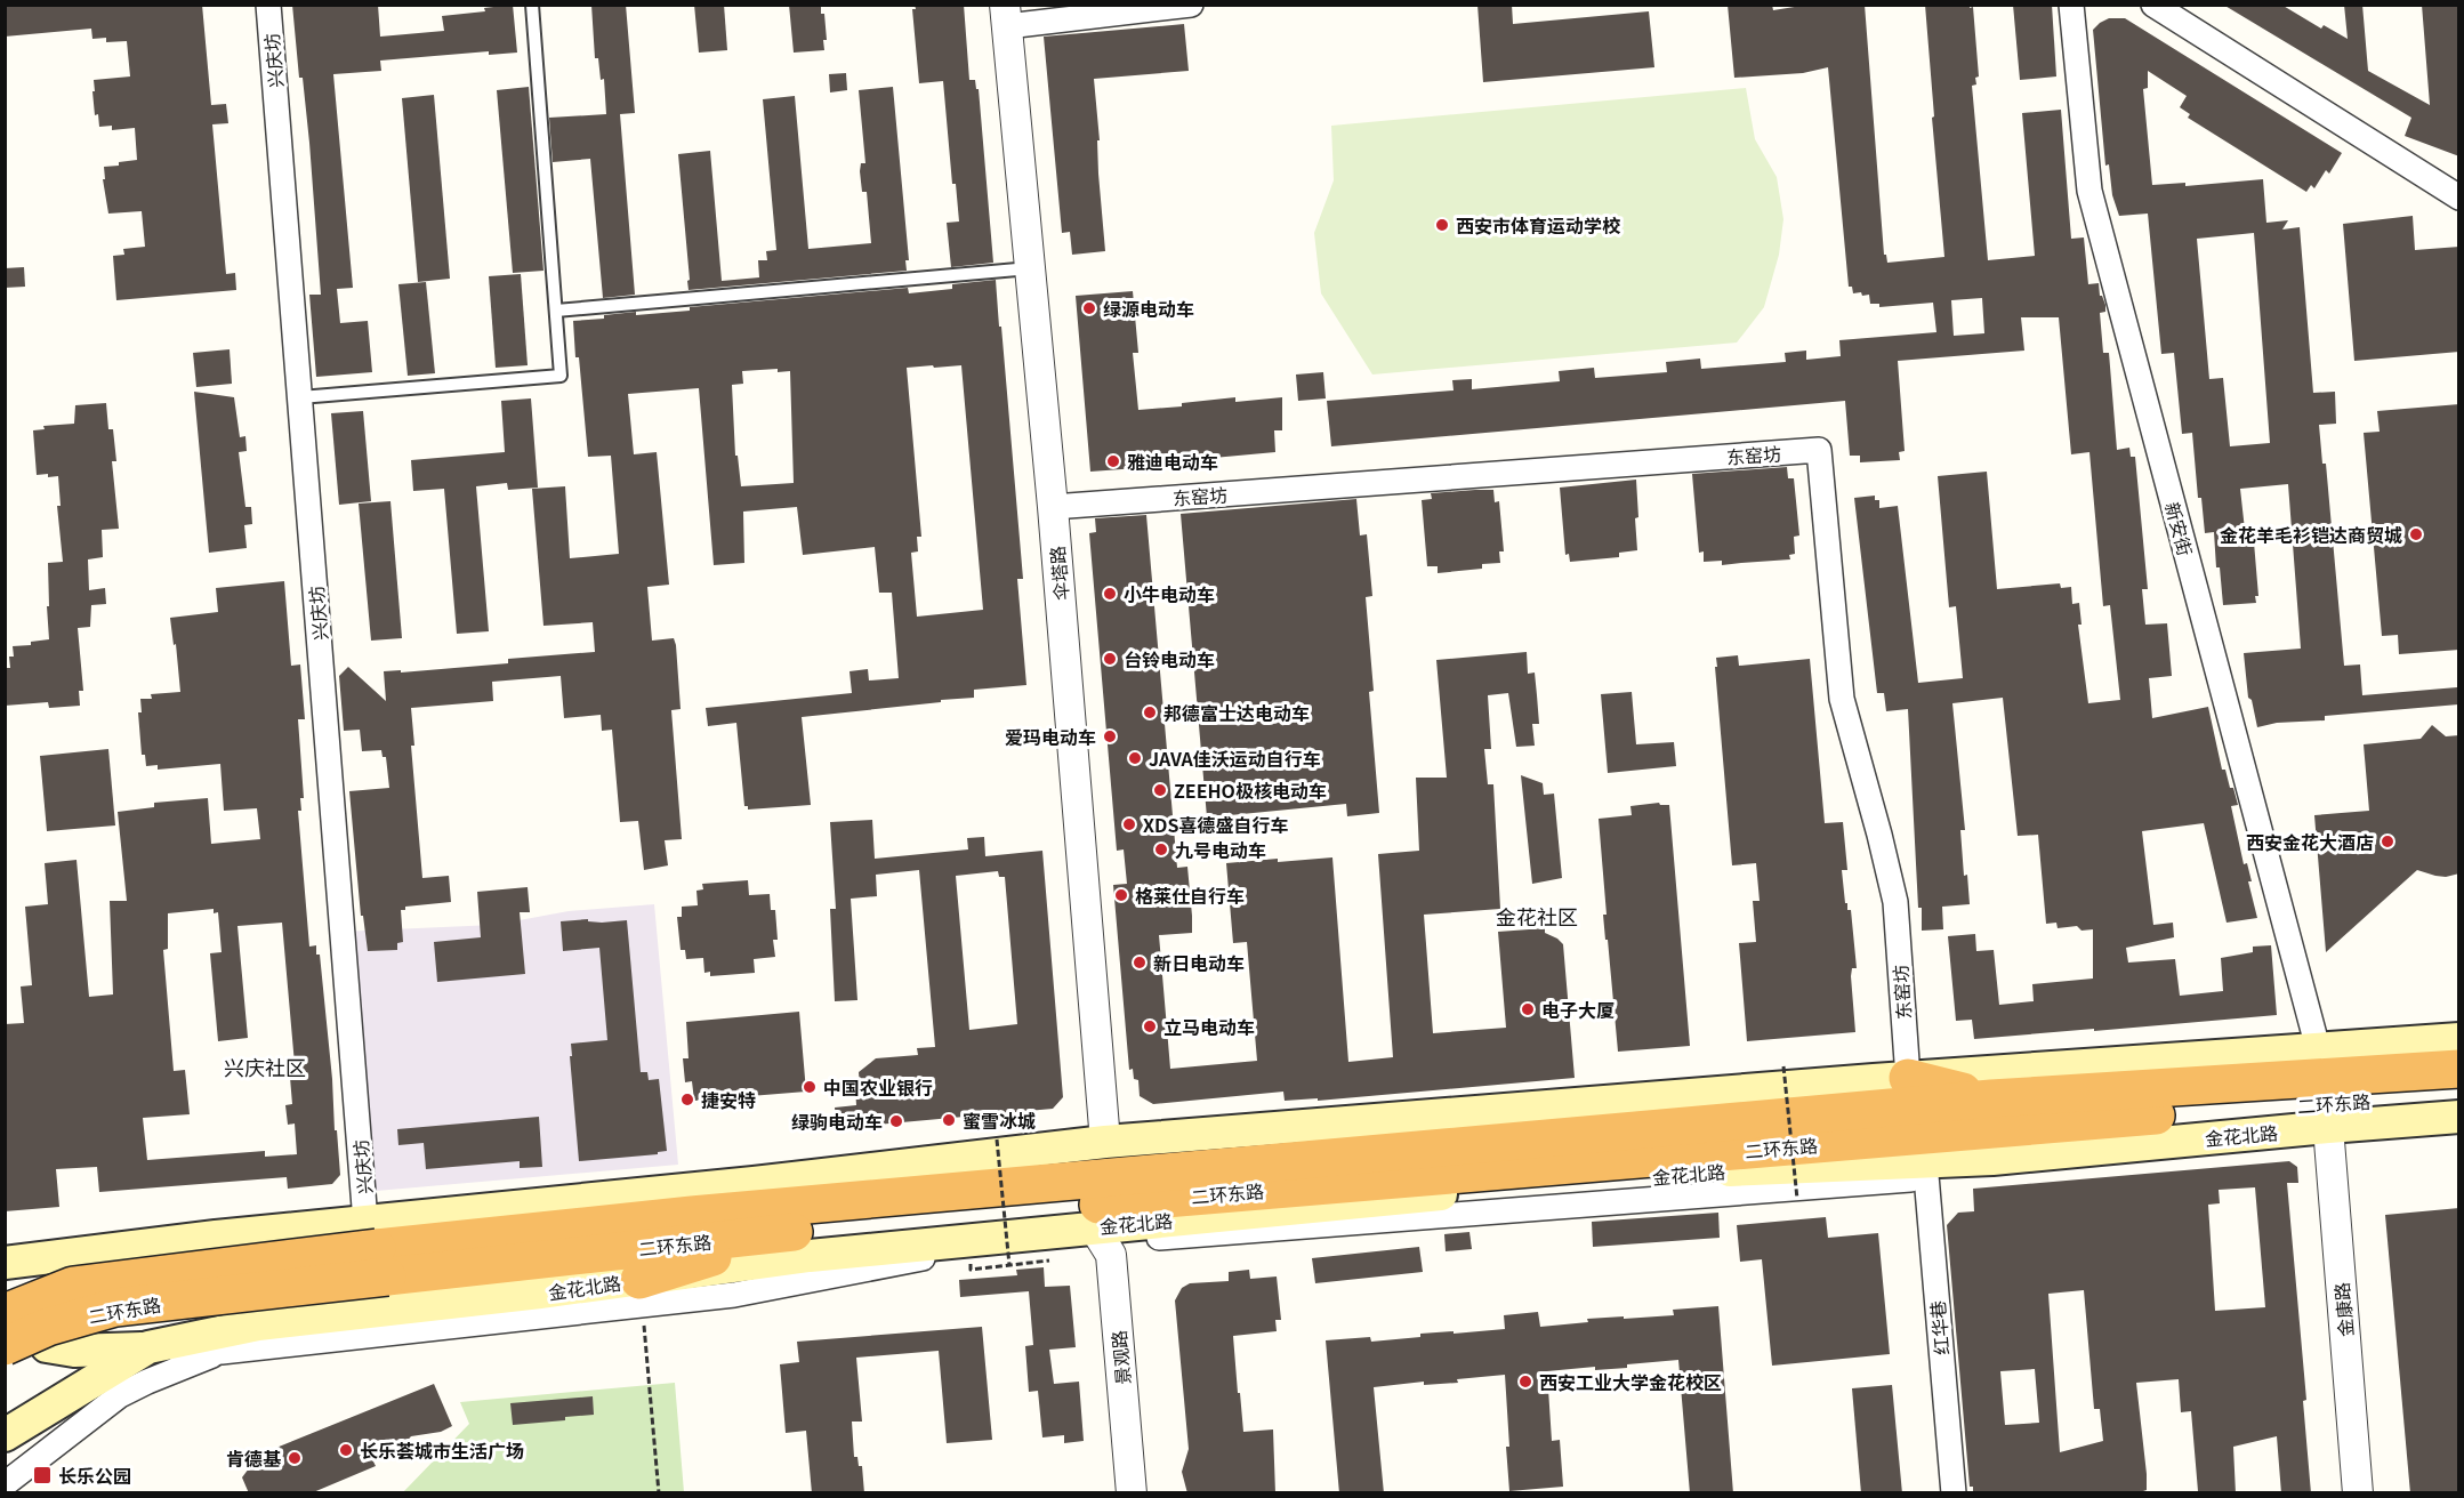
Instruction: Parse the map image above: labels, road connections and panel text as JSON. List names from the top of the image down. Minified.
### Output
{"streets":{"highway":["二环东路"],"main road":["金花北路"],"street":["兴庆坊","东窑坊","新安街","伞塔路","金康路","红华巷","景观路"]},"crossings":[["兴庆坊","二环东路"],["东窑坊","伞塔路"],["金花北路","金康路"],["金花北路","红华巷"],["金花北路","景观路"]],"districts":["金花社区","兴庆社区"],"places":{"other":["西安市体育运动学校","绿源电动车","雅迪电动车","金花羊毛衫铠达商贸城","小牛电动车","台铃电动车","邦德富士达电动车","爱玛电动车","JAVA佳沃运动自行车","ZEEHO极核电动车","XDS喜德盛自行车","西安金花大酒店","九号电动车","格莱仕自行车","新日电动车","电子大厦","立马电动车","中国农业银行","捷安特","蜜雪冰城","绿驹电动车","西安工业大学金花校区","长乐荟城市生活广场","肯德基"],"transit":["长乐公园"]}}
